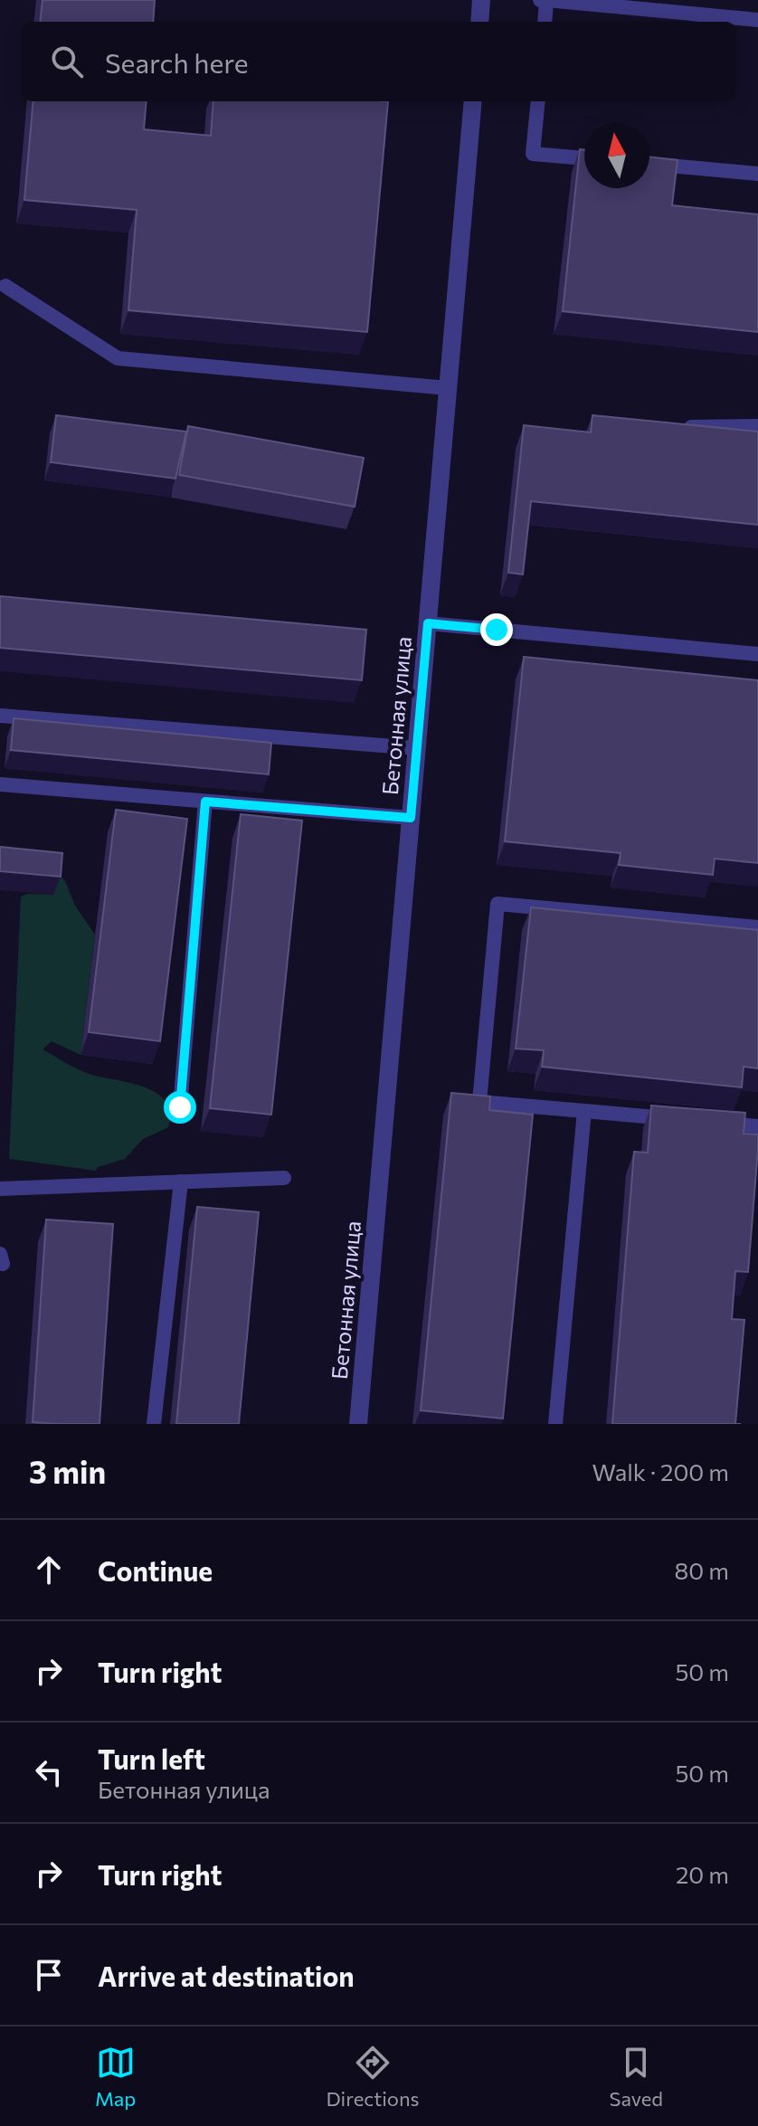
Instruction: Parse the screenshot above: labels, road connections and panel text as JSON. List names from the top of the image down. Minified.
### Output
{"streets":{"street":["Бетонная улица"]},"north":"top","page":{"search":"Search here","heading":["3 min","Walk · 200 m"],"list":[["Continue","80 m"],["Turn right","50 m"],["Turn left","Бетонная улица","50 m"],["Turn right","20 m"],"Arrive at destination"],"nav":["Map","Directions","Saved"]}}
